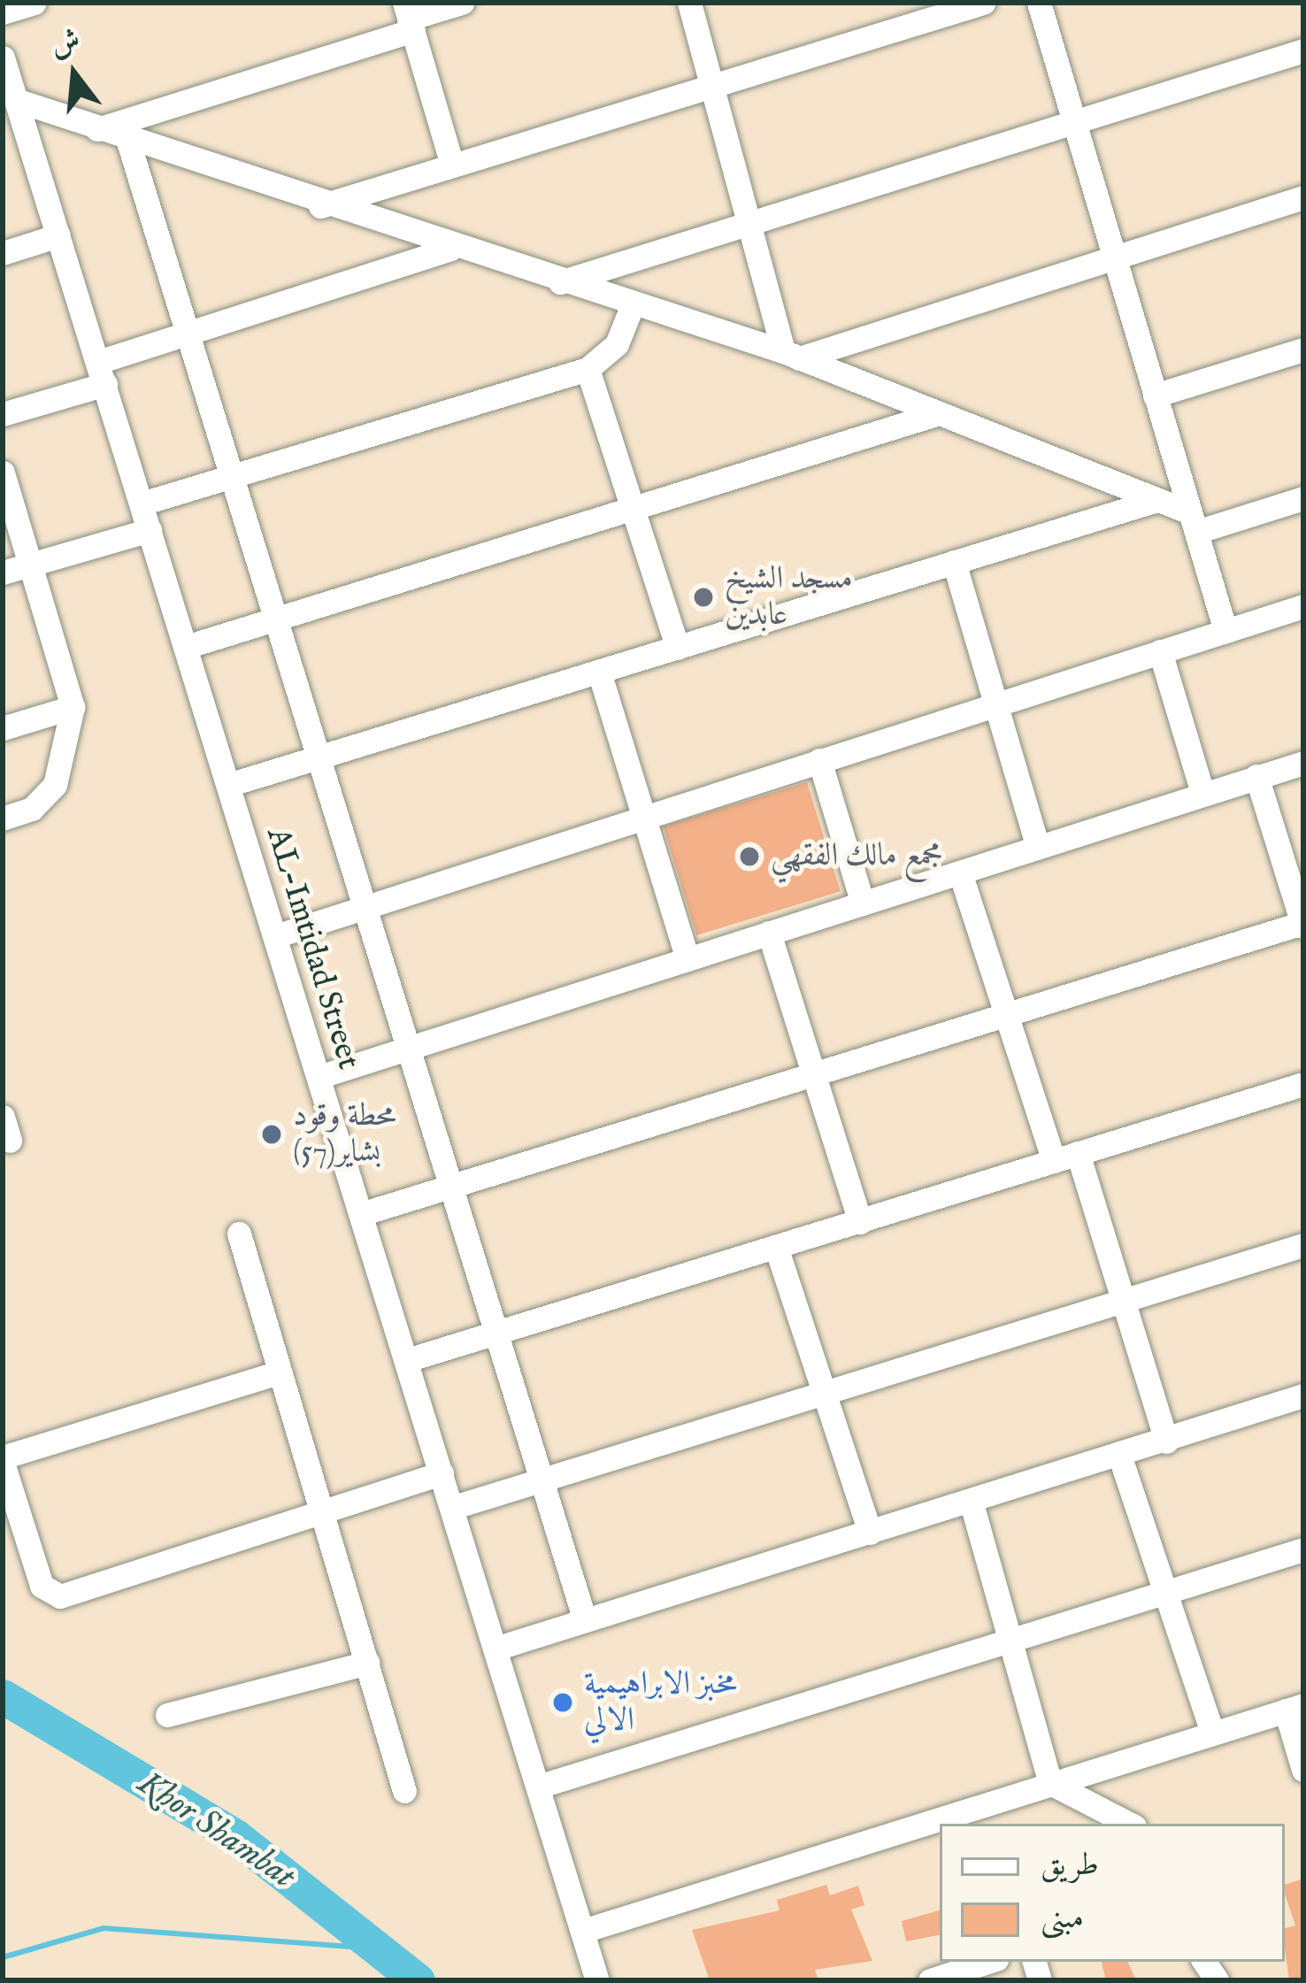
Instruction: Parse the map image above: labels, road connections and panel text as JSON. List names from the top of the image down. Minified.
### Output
{"streets":{"street":["AL-Imtidad Street"]},"water":["Khor Shambat"],"places":["مسجد الشيخ عابدين","مجمع مالك الفقهي","محطة وقود بشاير(57)","مخبز الابراهيمية الالي"],"legend":["طريق","مبنى"],"north":"top"}
